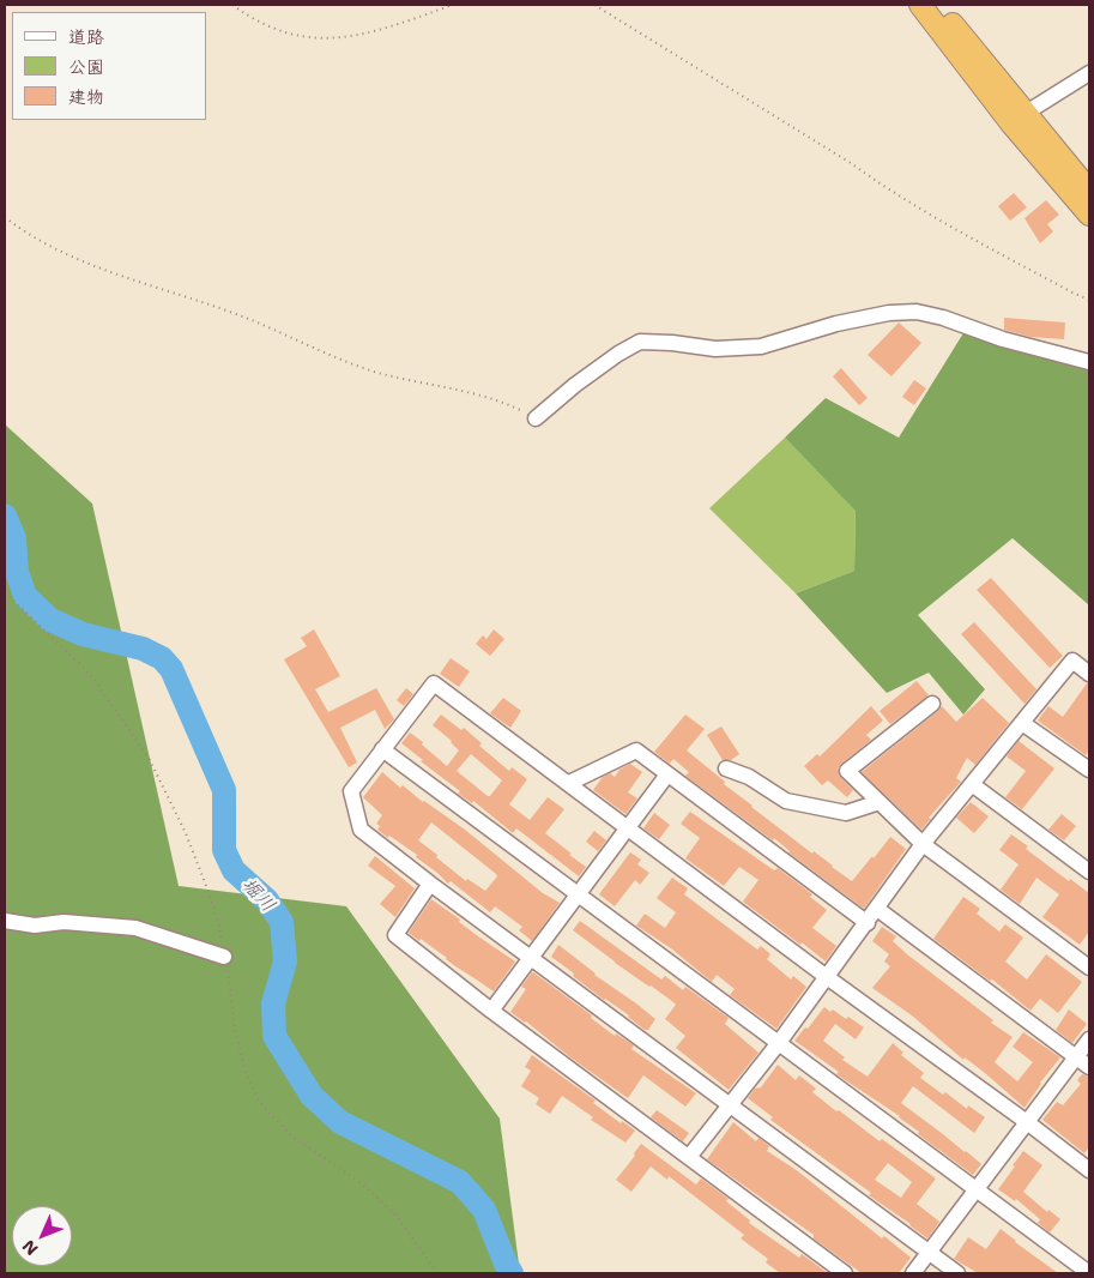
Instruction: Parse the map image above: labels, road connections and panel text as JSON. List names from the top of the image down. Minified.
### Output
{"water":["堀川"],"legend":["道路","公園","建物"],"north":"bottom left"}
